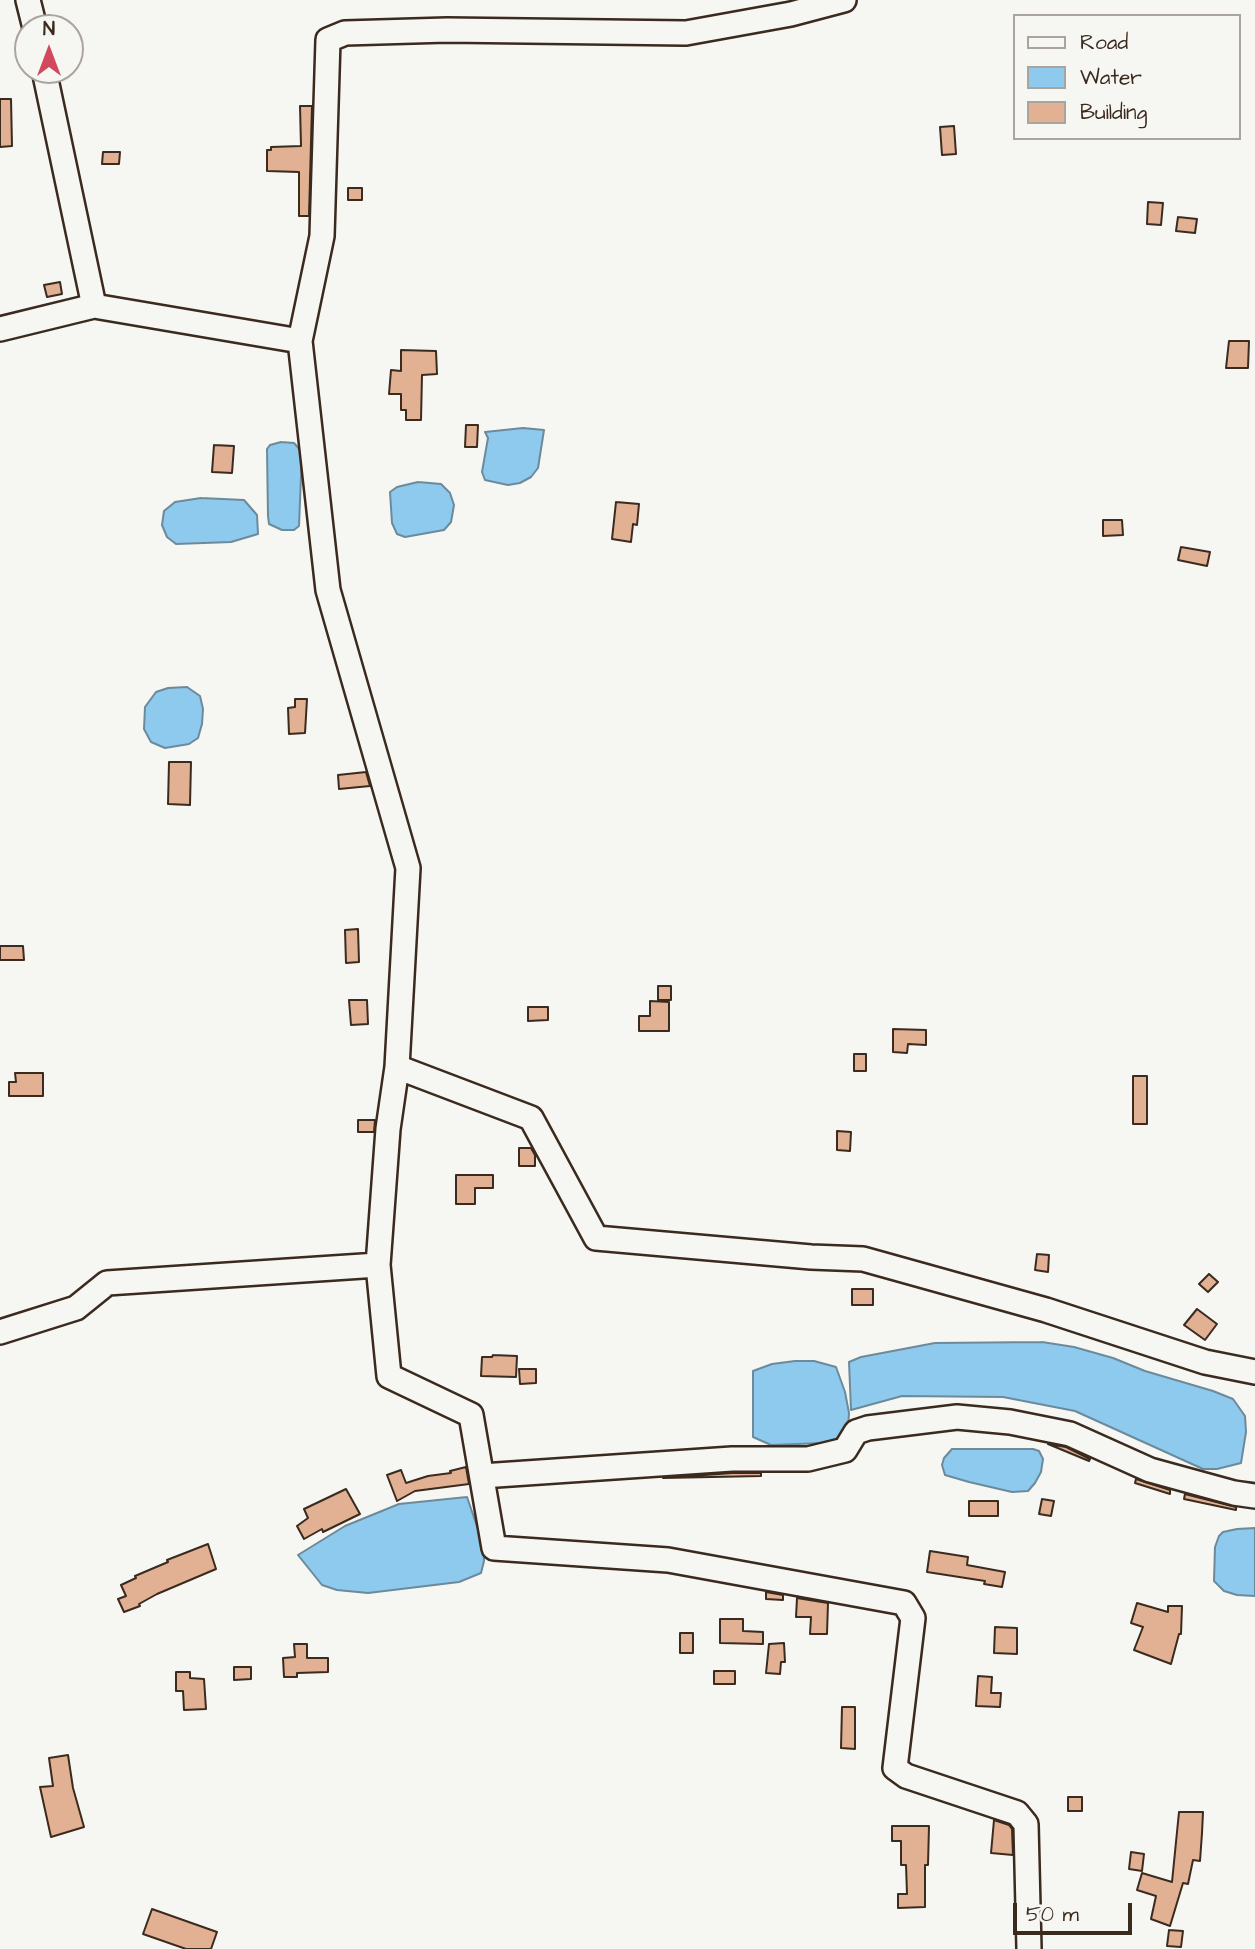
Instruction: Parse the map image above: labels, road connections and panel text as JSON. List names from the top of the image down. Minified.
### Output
{"legend":["Road","Water","Building"],"scale_bar":"50 m","north":"top"}
